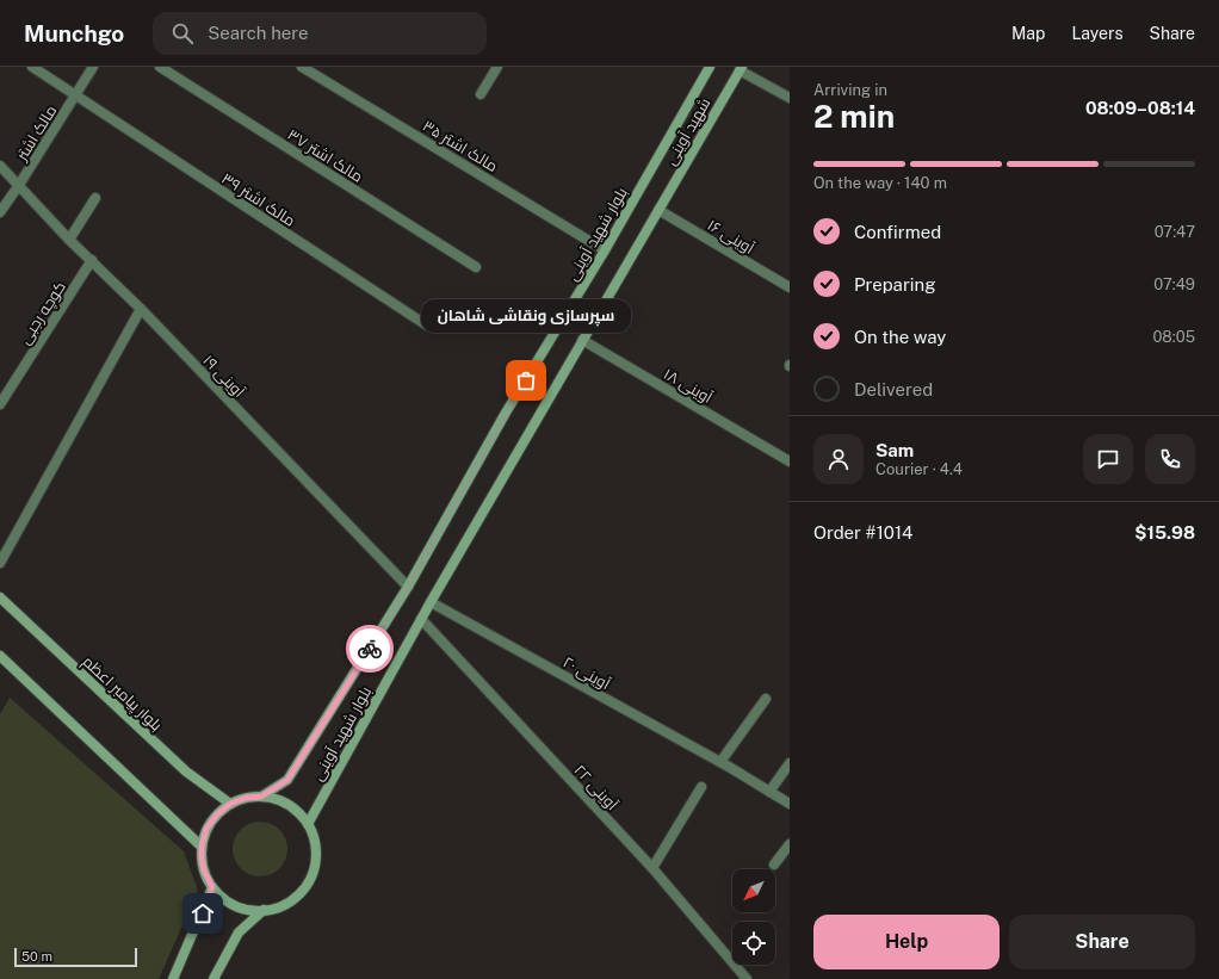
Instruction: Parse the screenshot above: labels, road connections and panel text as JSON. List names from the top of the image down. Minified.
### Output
{"streets":{"main road":["شهید آوینی","بلوار شهید آوینی","بلوار پیامبر اعظم"],"street":["مالک اشتر","مالک اشتر ۳۵","مالک اشتر ۳۷","مالک اشتر ۳۹","۱۶ آوینی","کوچه رجبی","آوینی ۱۹","۱۸ آوینی","آوینی ۲۰","آوینی ۲۲"]},"crossings":[["شهید آوینی","بلوار شهید آوینی"],["شهید آوینی","۱۶ آوینی"],["مالک اشتر","مالک اشتر ۳۹"],["مالک اشتر","آوینی ۱۹"],["مالک اشتر ۳۵","بلوار شهید آوینی"],["بلوار شهید آوینی","۱۶ آوینی"],["بلوار شهید آوینی","آوینی ۱۹"],["بلوار شهید آوینی","۱۸ آوینی"],["بلوار شهید آوینی","آوینی ۲۰"],["بلوار شهید آوینی","بلوار پیامبر اعظم"],["بلوار شهید آوینی","آوینی ۲۲"],["کوچه رجبی","آوینی ۱۹"]],"places":["سپرسازی و‌نقاشی شاهان"],"scale_bar":"50 m","north":"bottom left","page":{"header":"Munchgo","search":"Search here","nav":["Map","Layers","Share"],"heading":["2 min","Arriving in","08:09–08:14"],"panel":["Sam","Courier · 4.4","Order #1014","$15.98"],"bar":"On the way · 140 m","list":[["Confirmed","07:47"],["Preparing","07:49"],["On the way","08:05"],"Delivered"],"bubble":"سپرسازی و‌نقاشی شاهان","buttons":["Help","Share"],"scale":"50 m"}}
